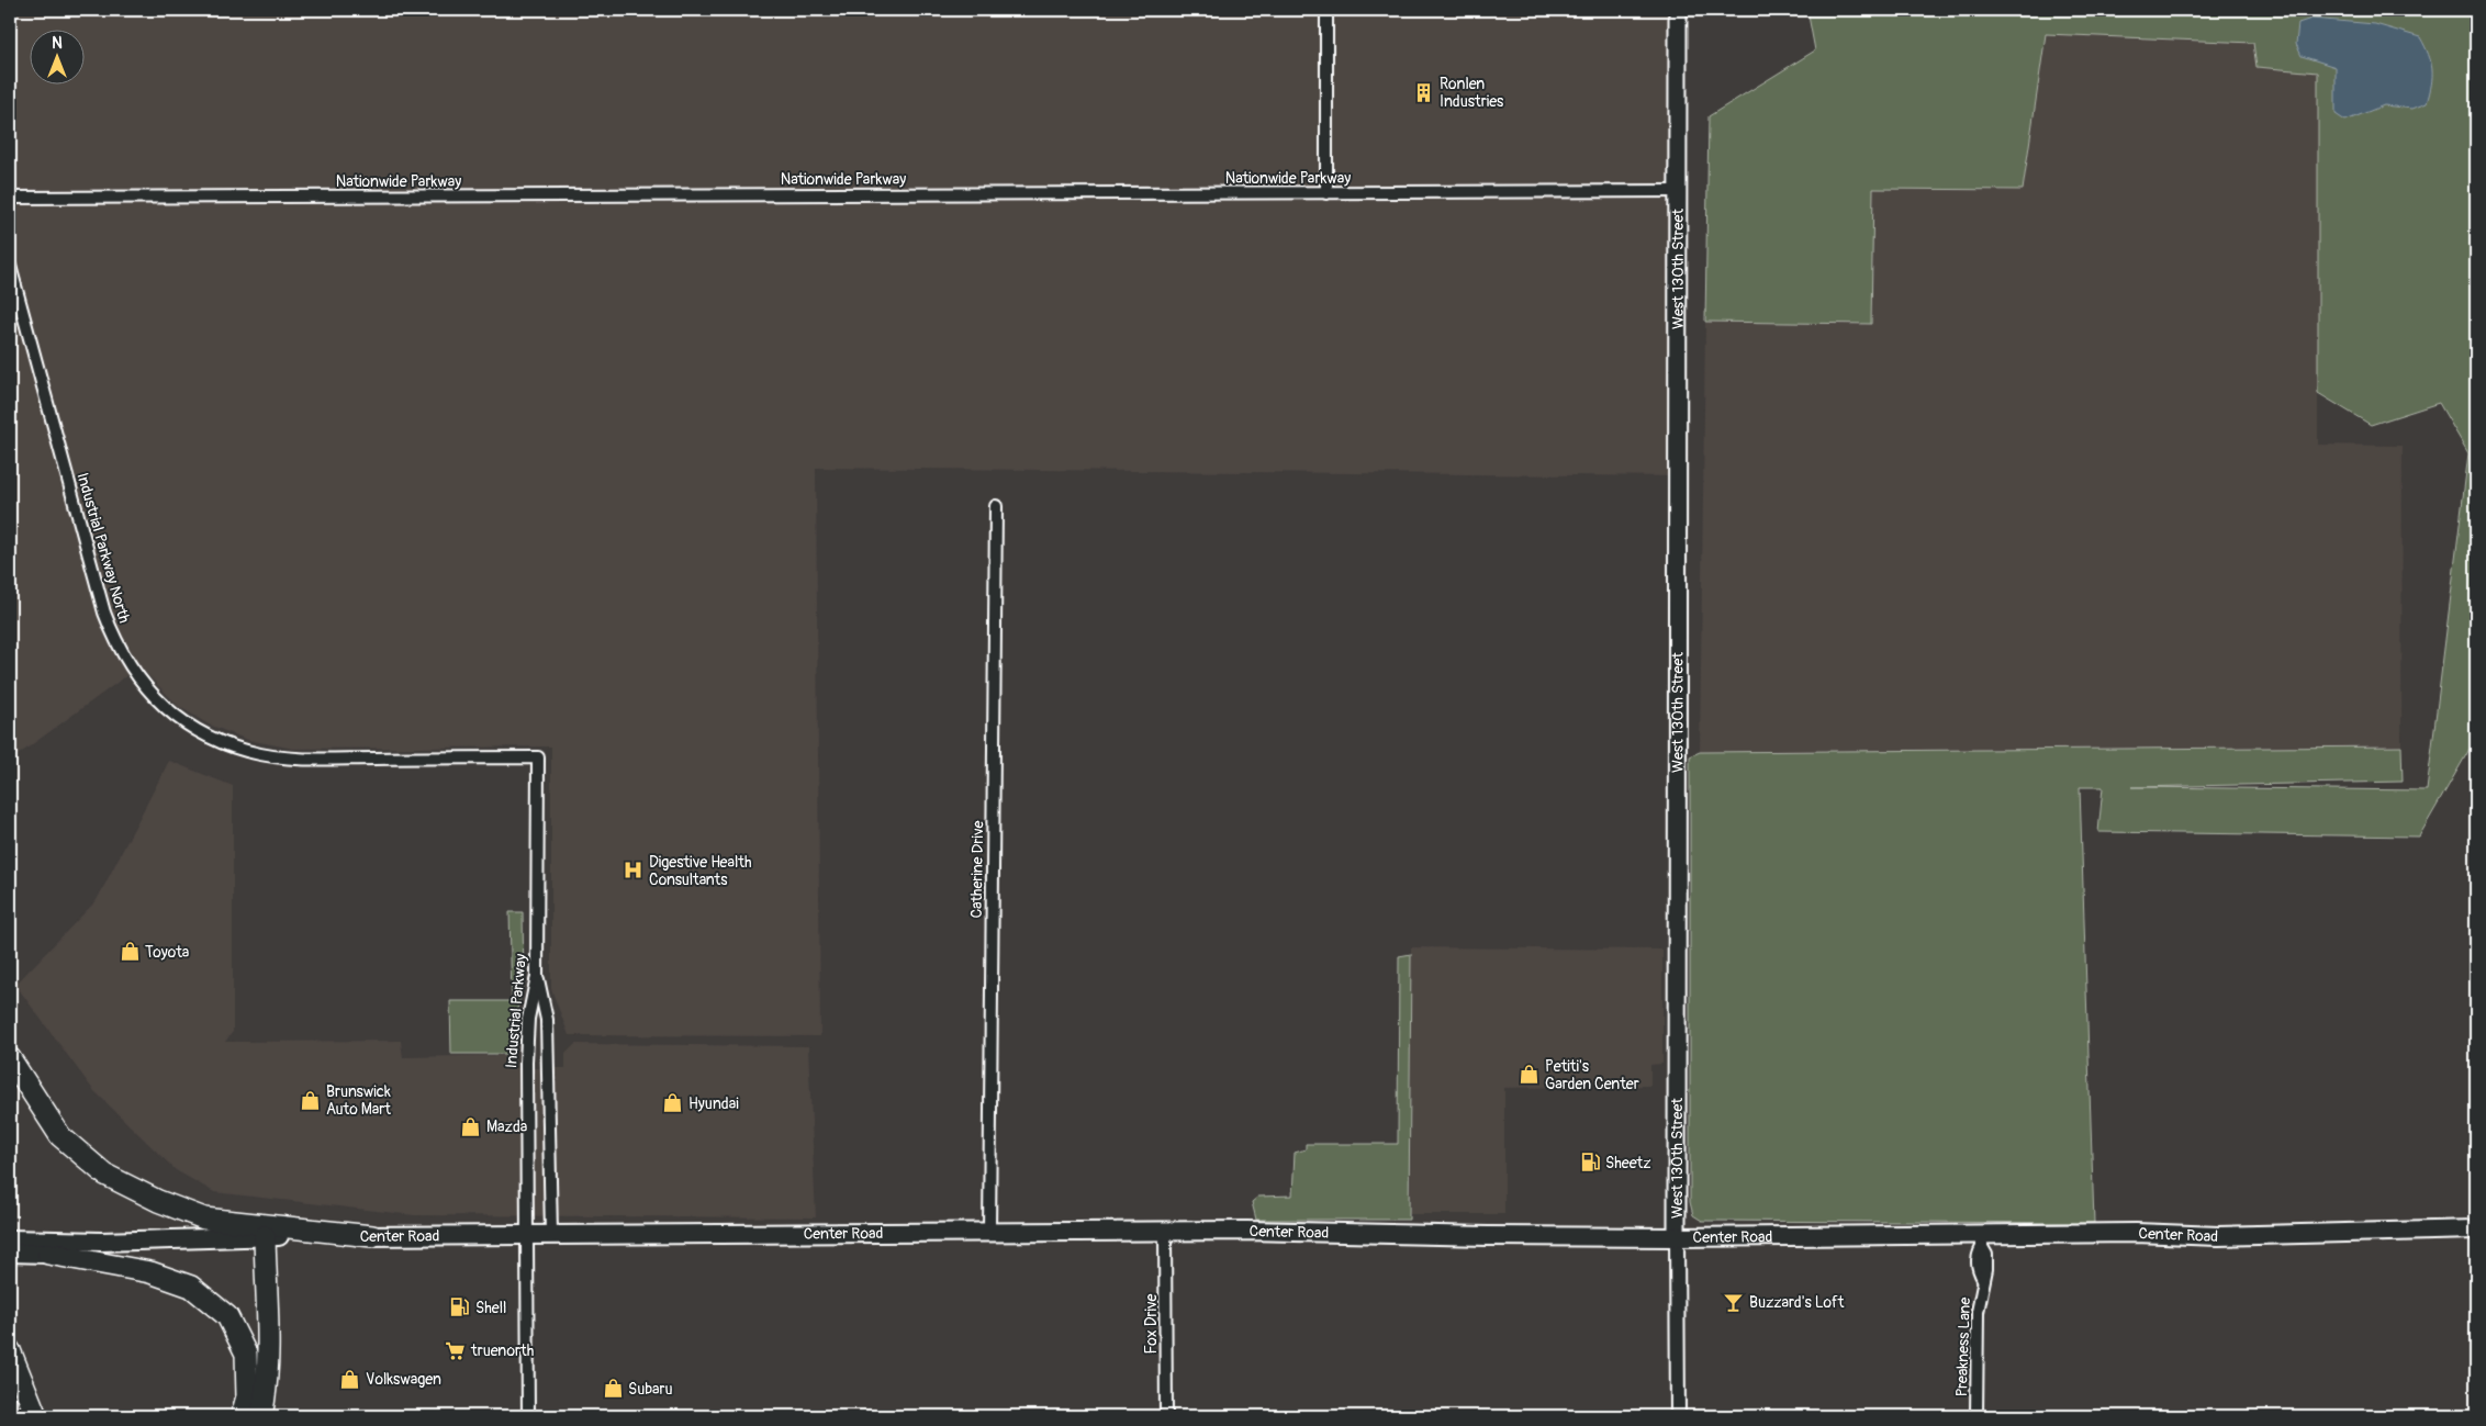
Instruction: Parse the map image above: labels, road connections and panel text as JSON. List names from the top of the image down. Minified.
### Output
{"streets":{"main road":["West 130th Street","Center Road"],"street":["Nationwide Parkway","Industrial Parkway North","Catherine Drive","Industrial Parkway","Fox Drive","Preakness Lane"]},"crossings":[["Nationwide Parkway","West 130th Street"],["West 130th Street","Center Road"],["Industrial Parkway North","Industrial Parkway"],["Catherine Drive","Center Road"],["Industrial Parkway","Center Road"],["Center Road","Fox Drive"],["Center Road","Preakness Lane"]],"places":{"building":["Ronlen Industries"],"hospital":["Digestive Health Consultants"],"shop":["Toyota","Petiti's Garden Center","Brunswick Auto Mart","Hyundai","Mazda","Volkswagen","Subaru"],"fuel station":["Sheetz","Shell"],"bar":["Buzzard's Loft"],"supermarket":["truenorth"]},"north":"top"}
